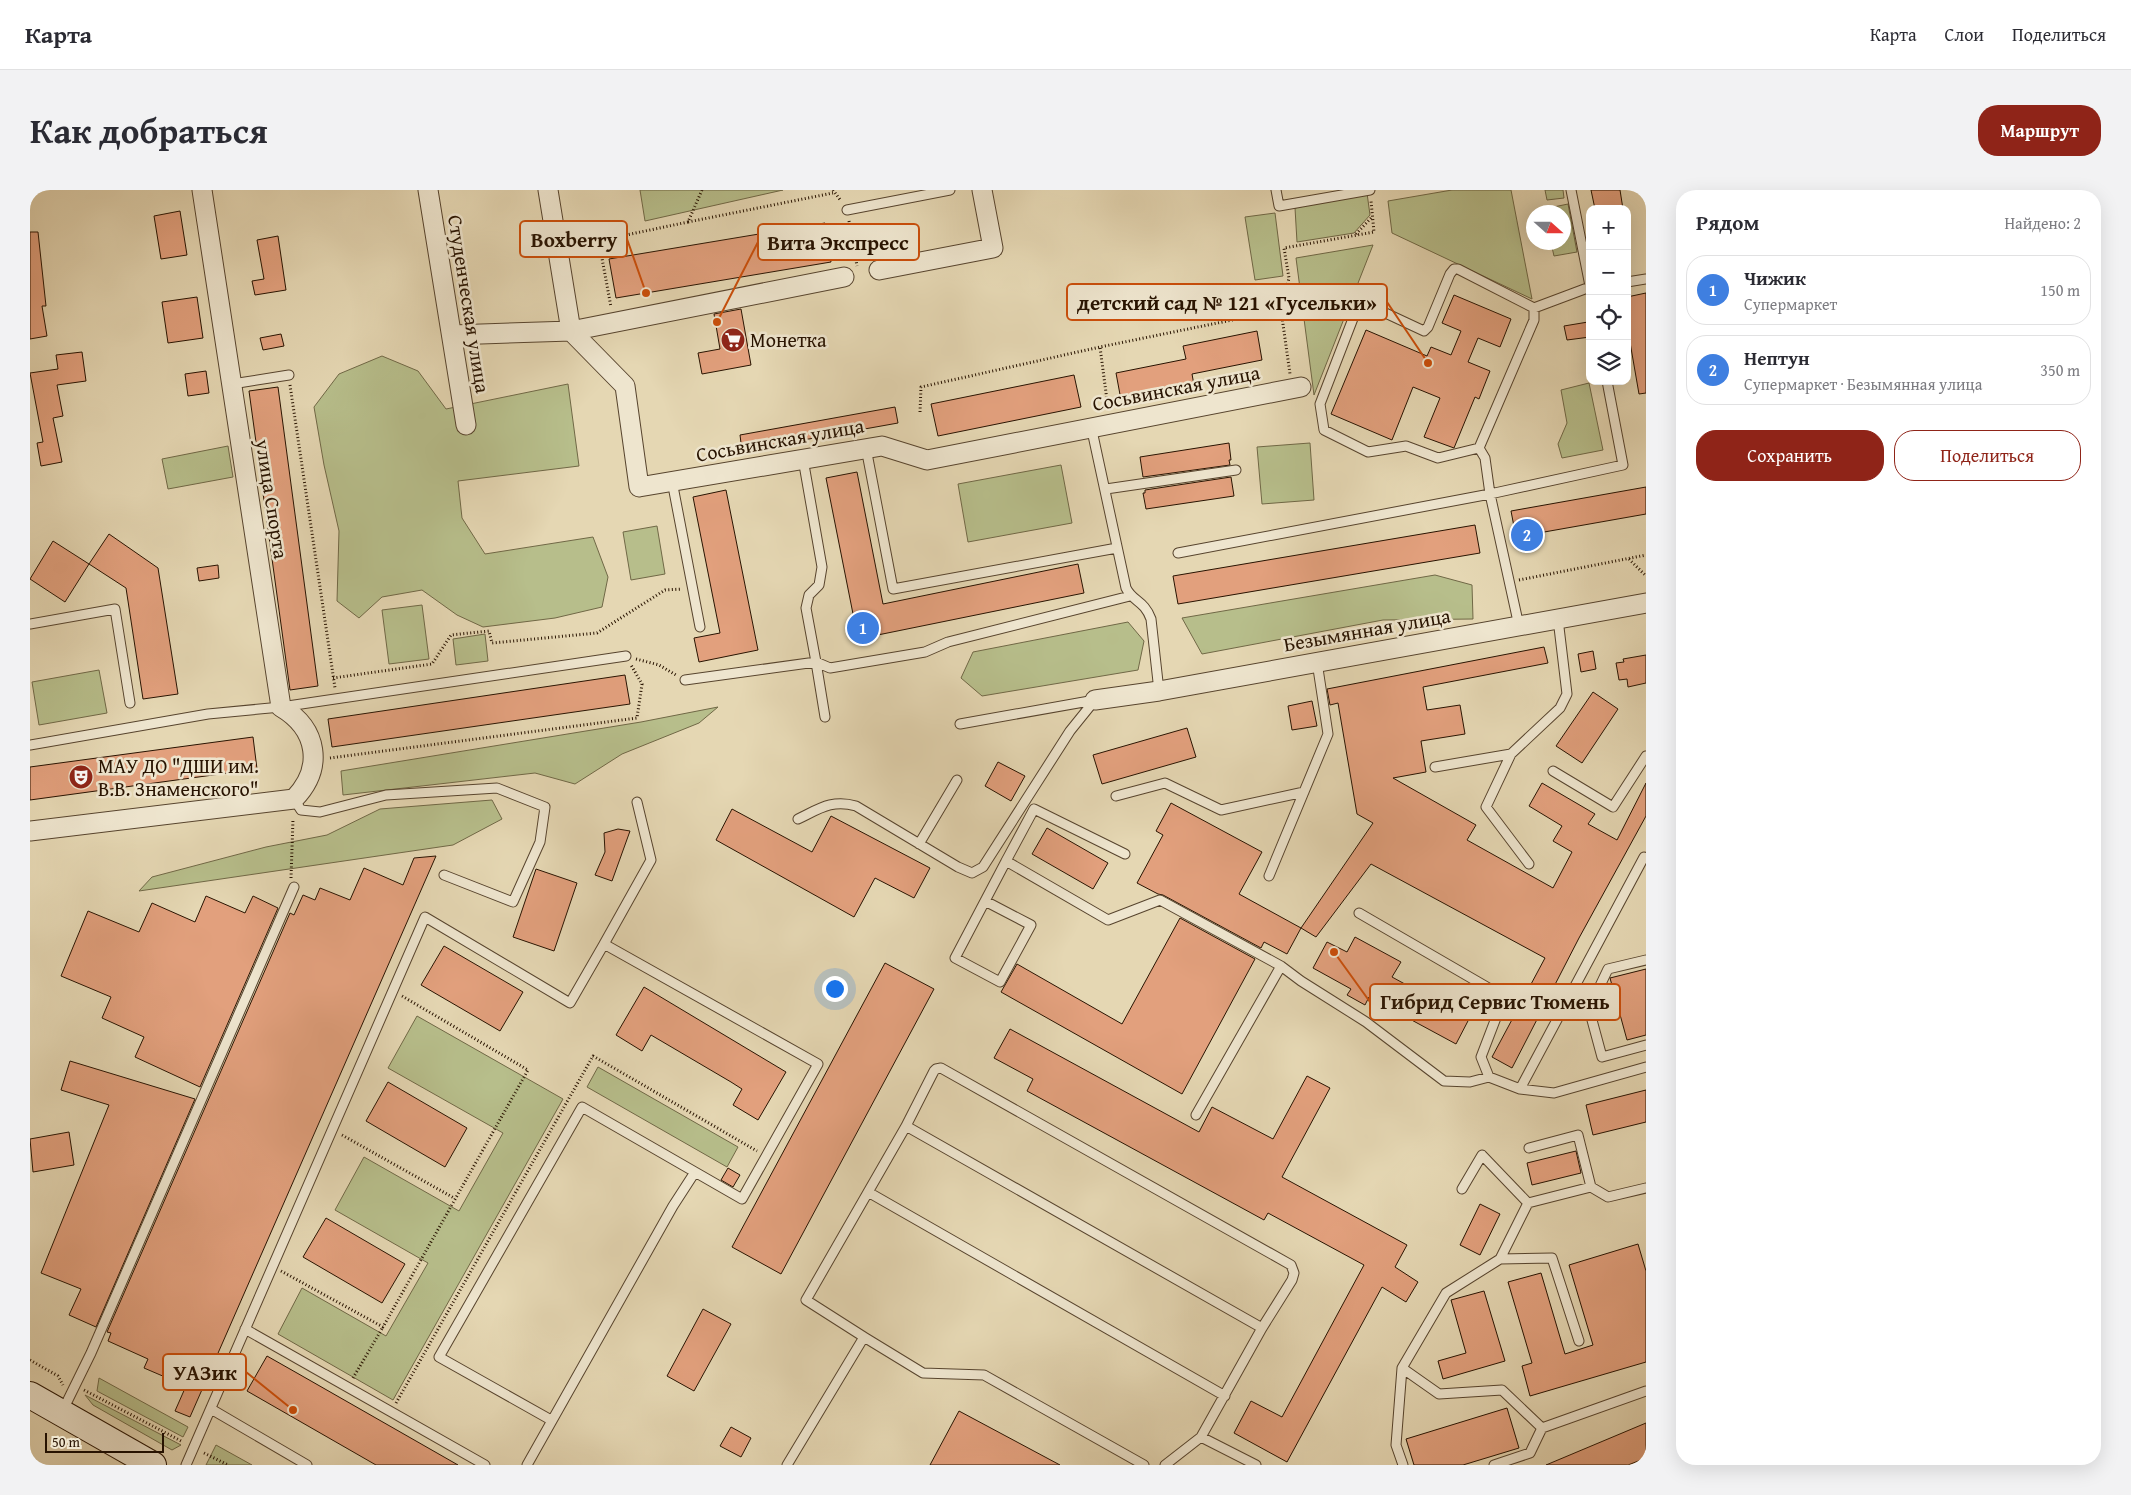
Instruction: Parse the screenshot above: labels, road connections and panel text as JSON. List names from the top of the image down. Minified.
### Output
{"streets":{"street":["Студенческая улица","Сосьвинская улица","улица Спорта","Безымянная улица"]},"places":{"other":["Boxberry","Вита Экспресс","детский сад № 121 «Гусельки»","Гибрид Сервис Тюмень","УАЗик"],"supermarket":["Монетка"],"theatre":["МАУ ДО \"ДШИ им. В.В. Знаменского\""]},"scale_bar":"50 m","north":"right","page":{"header":"Карта","nav":["Карта","Слои","Поделиться"],"title":"Как добраться","buttons":["Маршрут",["Сохранить","Поделиться"]],"heading":["Рядом","Найдено: 2"],"map_buttons":["+","−"],"list":[{"mark":"1","name":"Чижик","note":"Супермаркет","value":"150 m"},{"mark":"2","name":"Нептун","note":"Супермаркет · Безымянная улица","value":"350 m"}],"pins":["2","1"],"scale":"50 m"}}
